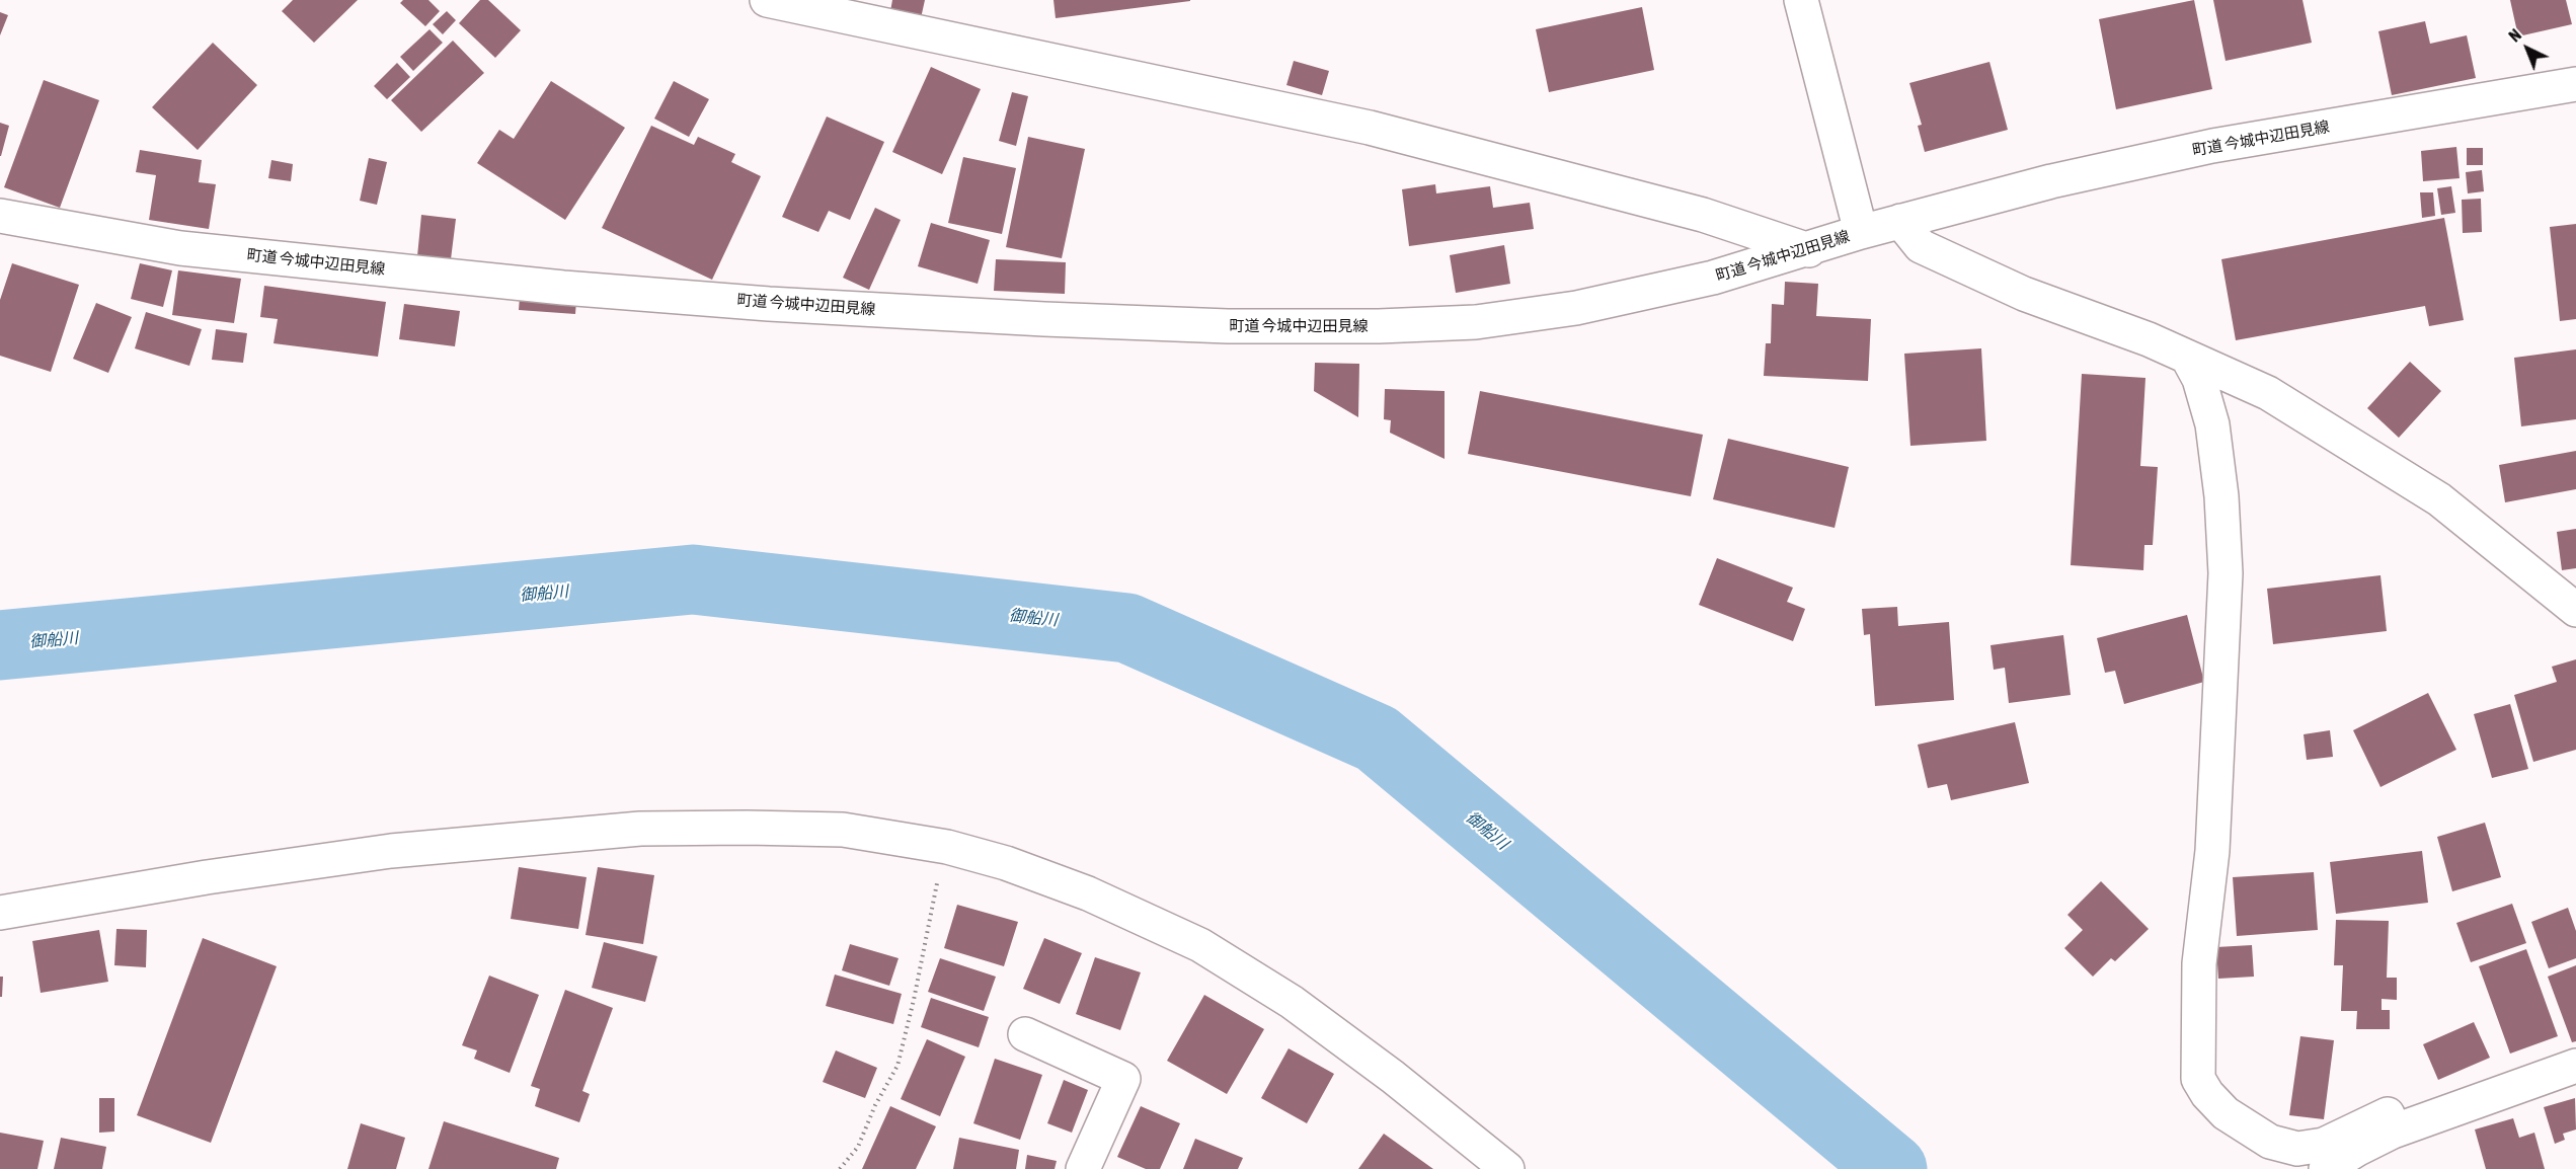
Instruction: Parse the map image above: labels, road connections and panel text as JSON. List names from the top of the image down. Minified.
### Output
{"streets":{"street":["町道 今城中辺田見線"]},"water":["御船川"],"north":"top left"}
